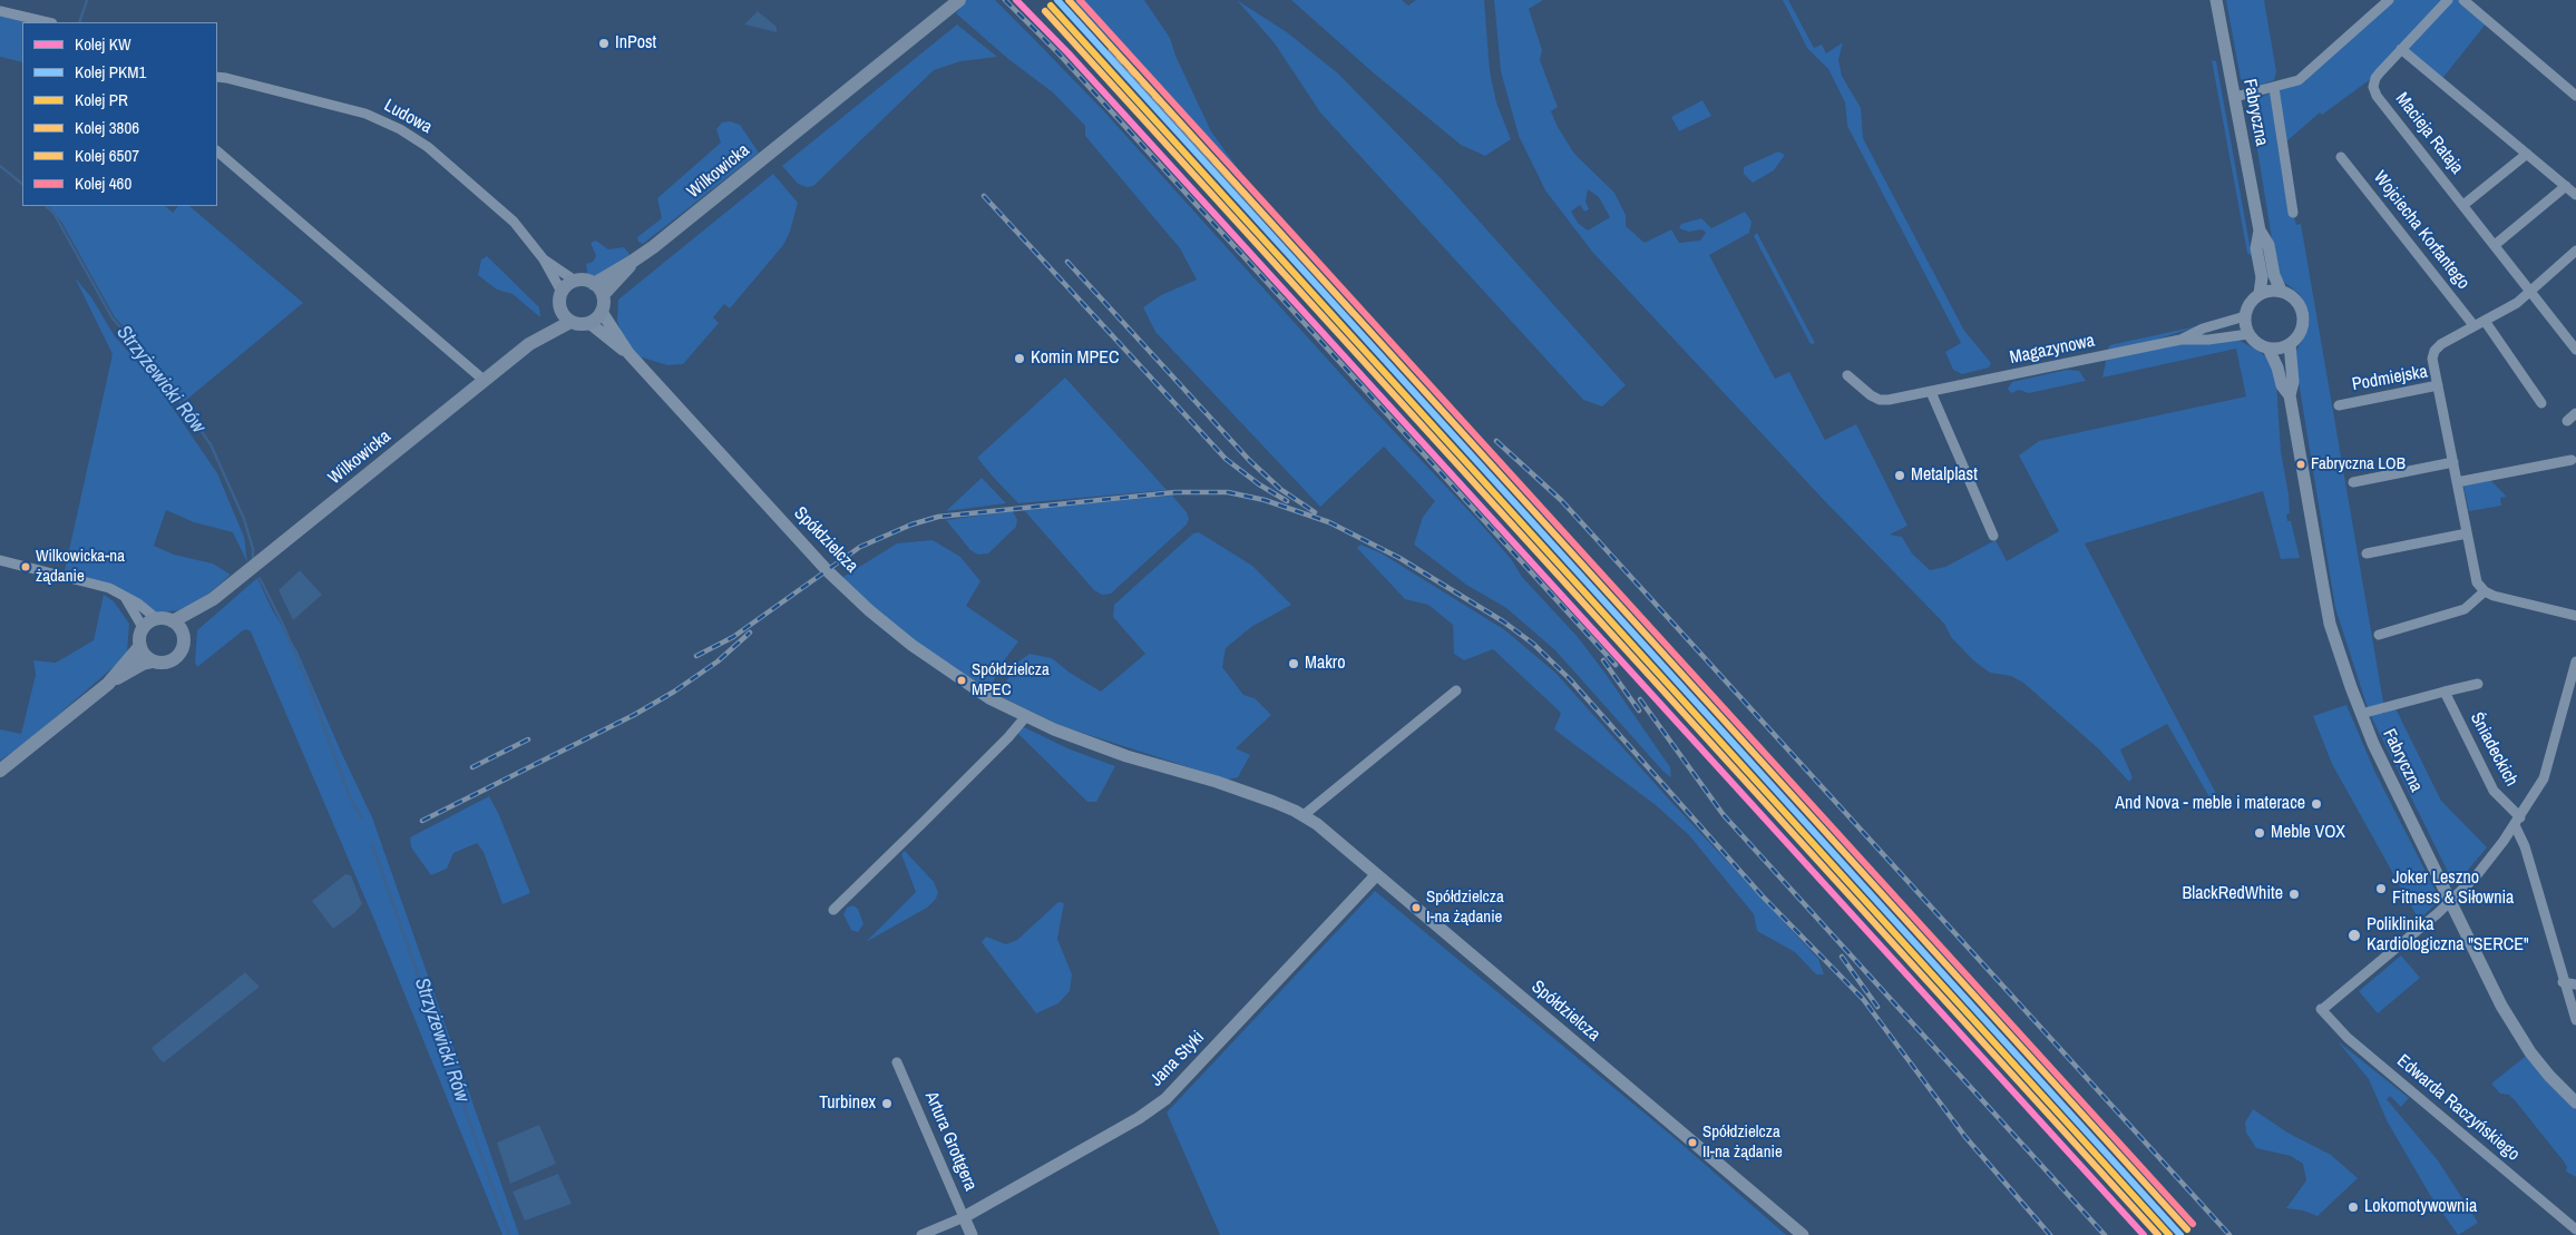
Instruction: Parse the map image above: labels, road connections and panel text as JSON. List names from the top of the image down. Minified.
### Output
{"streets":{"main road":["Wilkowicka"],"street":["Fabryczna","Ludowa","Macieja Rataja","Wojciecha Korfantego","Magazynowa","Podmiejska","Spółdzielcza","Śniadeckich","Jana Styki","Edwarda Raczyńskiego","Artura Grottgera"]},"crossings":[["Fabryczna","Magazynowa"],["Fabryczna","Śniadeckich"],["Fabryczna","Edwarda Raczyńskiego"],["Ludowa","Wilkowicka"],["Ludowa","Spółdzielcza"],["Wilkowicka","Spółdzielcza"],["Spółdzielcza","Jana Styki"],["Jana Styki","Artura Grottgera"]],"water":["Strzyżewicki Rów"],"places":["InPost","Komin MPEC","Fabryczna LOB","Metalplast","Wilkowicka-na żądanie","Makro","Spółdzielcza MPEC","And Nova - meble i materace","Meble VOX","Joker Leszno Fitness & Siłownia","BlackRedWhite","Spółdzielcza I-na żądanie","Poliklinika Kardiologiczna \"SERCE\"","Turbinex","Spółdzielcza II-na żądanie","Lokomotywownia"],"lines":["rail line KW","rail line PKM1","rail line 3806","rail line 460","rail line PR","rail line 6507"],"legend":["Kolej KW","Kolej PKM1","Kolej PR","Kolej 3806","Kolej 6507","Kolej 460"]}
